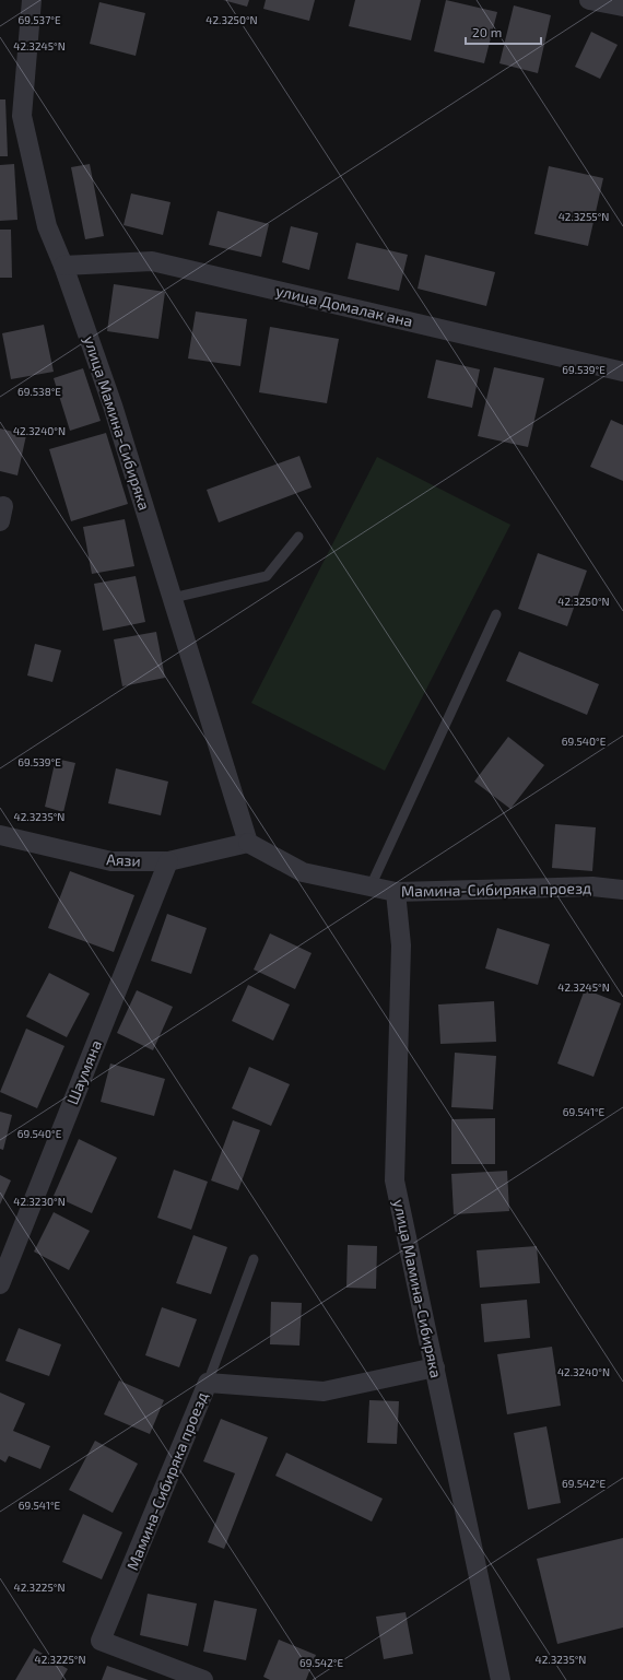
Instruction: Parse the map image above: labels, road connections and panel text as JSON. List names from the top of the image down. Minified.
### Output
{"streets":{"street":["улица Домалак ана","улица Мамина-Сибиряка","Аязи","Мамина-Сибиряка проезд","Шаумяна"]},"crossings":[["улица Домалак ана","улица Мамина-Сибиряка"],["улица Мамина-Сибиряка","Аязи"],["улица Мамина-Сибиряка","Мамина-Сибиряка проезд"],["Аязи","Мамина-Сибиряка проезд"],["Аязи","Шаумяна"]],"scale_bar":"20 m","coordinates":["69.537°E","42.3250°N","42.3245°N","42.3255°N","69.539°E","69.538°E","42.3240°N","69.540°E","42.3235°N","69.541°E","42.3230°N","69.542°E","42.3225°N"]}
